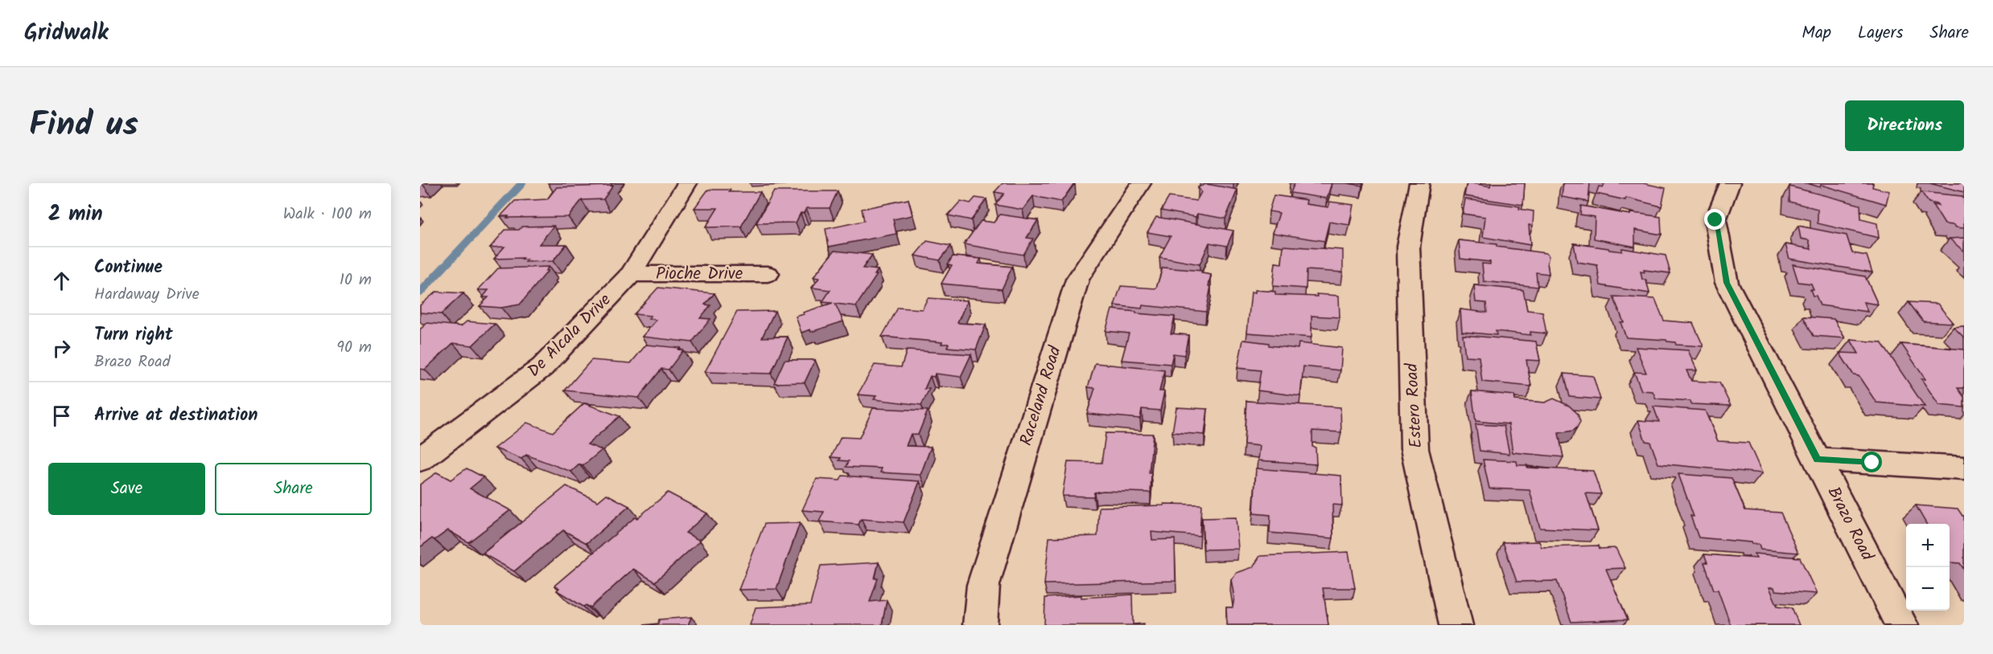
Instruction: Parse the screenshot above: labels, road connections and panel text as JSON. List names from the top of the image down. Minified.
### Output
{"streets":{"street":["Pioche Drive","De Alcala Drive","Raceland Road","Estero Road","Brazo Road"]},"crossings":[["Pioche Drive","De Alcala Drive"]],"page":{"header":"Gridwalk","nav":["Map","Layers","Share"],"title":"Find us","buttons":["Directions",["Save","Share"]],"heading":["2 min","Walk · 100 m"],"list":[["Continue","Hardaway Drive","10 m"],["Turn right","Brazo Road","90 m"],"Arrive at destination"],"map_buttons":["+","−"]}}
